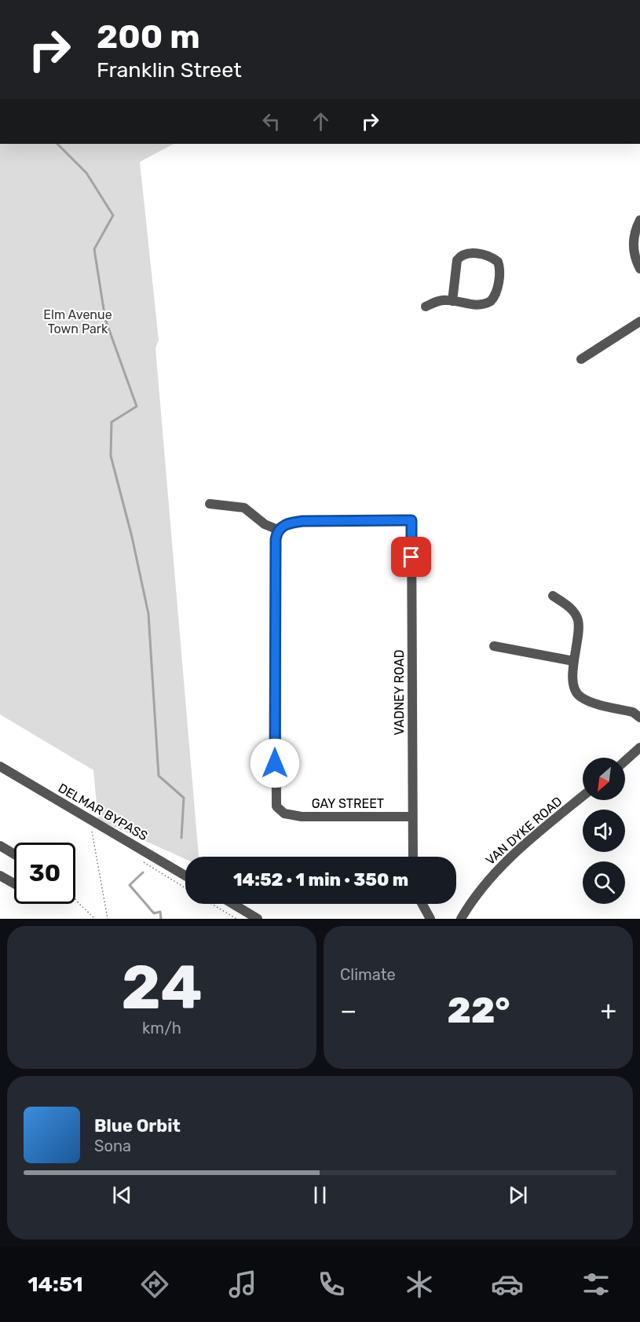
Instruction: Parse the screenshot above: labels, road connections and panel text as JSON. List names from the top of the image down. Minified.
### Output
{"streets":{"street":["VADNEY ROAD","GAY STREET","DELMAR BYPASS","VAN DYKE ROAD"]},"crossings":[["VADNEY ROAD","GAY STREET"]],"parks":["Elm Avenue Town Park"],"north":"bottom left","page":{"turn":["200 m","Franklin Street"],"limit":"30","trip":"14:52 · 1 min · 350 m","tile":[["24","km/h"],"Climate"],"heat":["−","22°","+"],"song":["Blue Orbit","Sona"],"tabs":"14:51"}}
